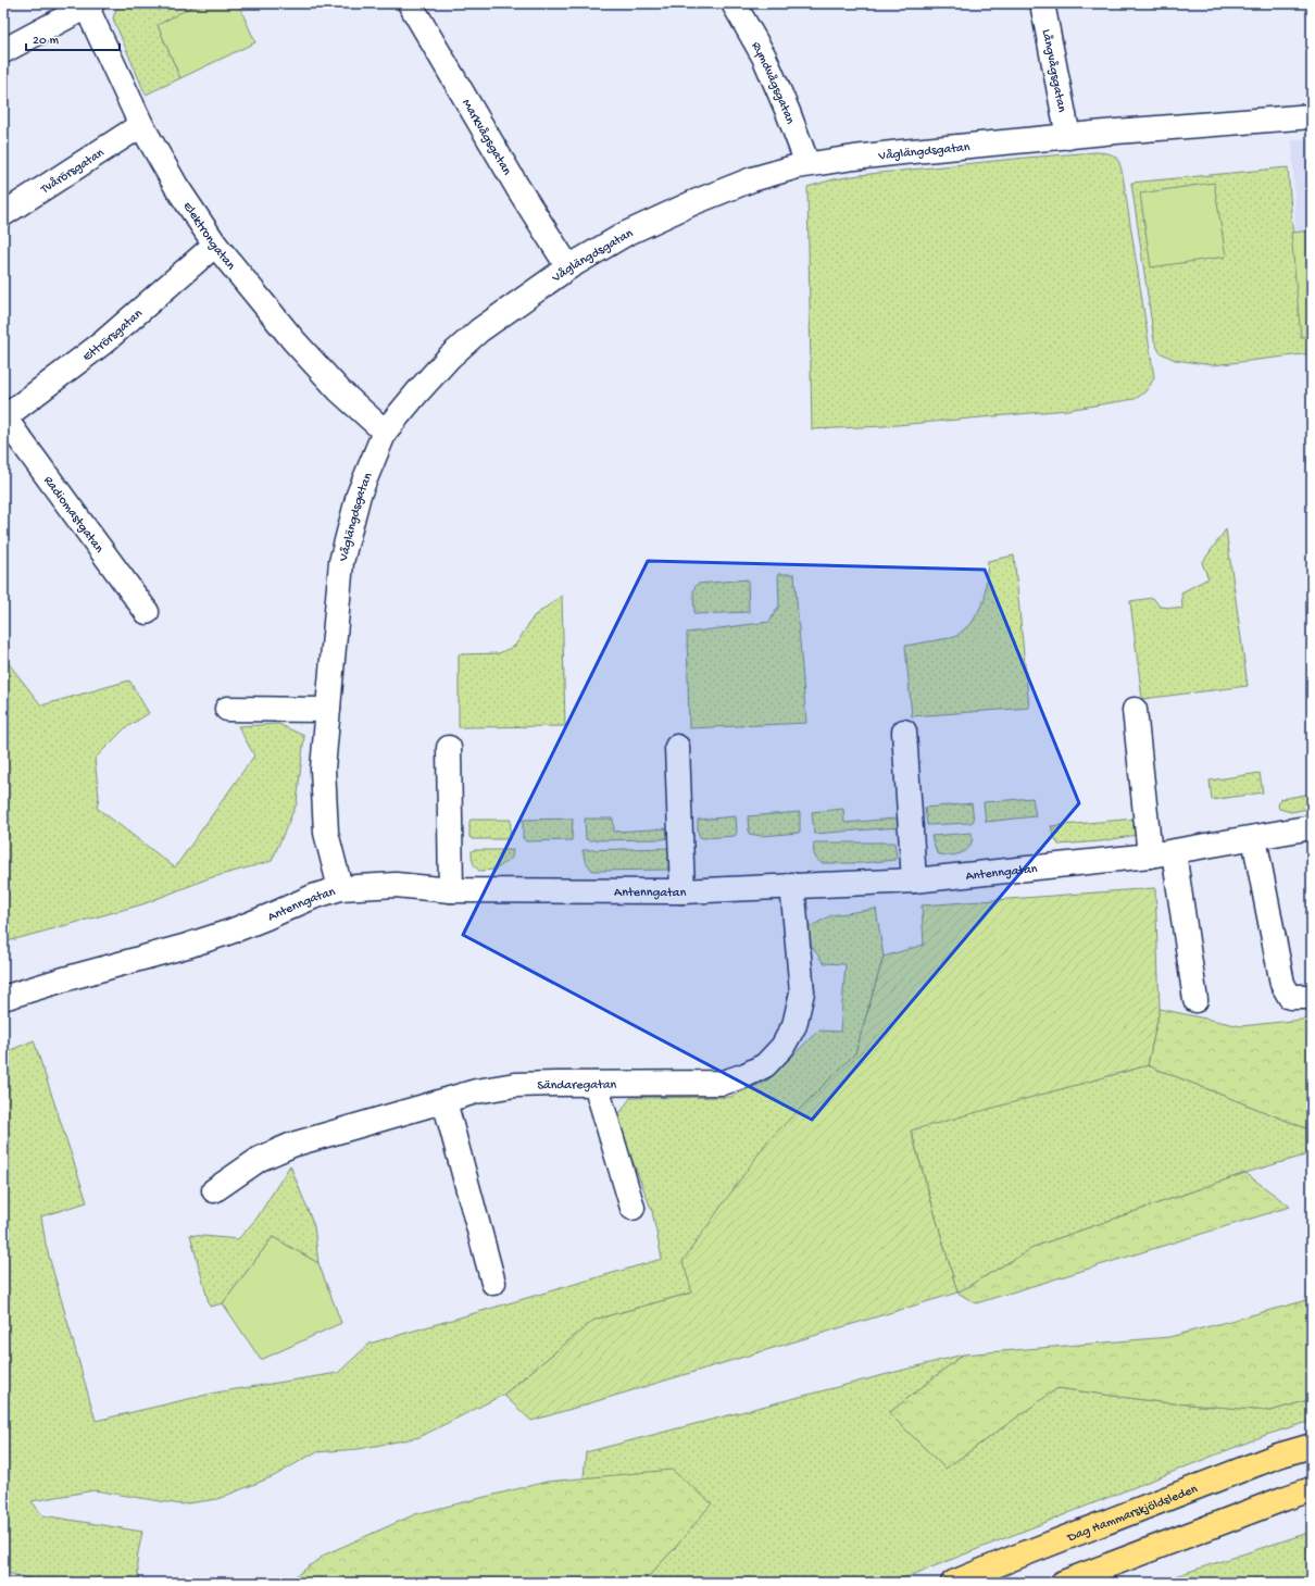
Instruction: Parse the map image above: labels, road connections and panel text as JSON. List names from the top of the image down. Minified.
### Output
{"streets":{"main road":["Dag Hammarskjöldsleden"],"street":["Långvågsgatan","Rymdvågsgatan","Markvågsgatan","Våglängdsgatan","Tvårörsgatan","Elektrongatan","Ettrörsgatan","Radiomastgatan","Antenngatan","Sändaregatan"]},"crossings":[["Långvågsgatan","Våglängdsgatan"],["Rymdvågsgatan","Våglängdsgatan"],["Markvågsgatan","Våglängdsgatan"],["Våglängdsgatan","Elektrongatan"],["Våglängdsgatan","Antenngatan"],["Tvårörsgatan","Elektrongatan"],["Elektrongatan","Ettrörsgatan"],["Ettrörsgatan","Radiomastgatan"],["Antenngatan","Sändaregatan"]],"scale_bar":"20 m"}
